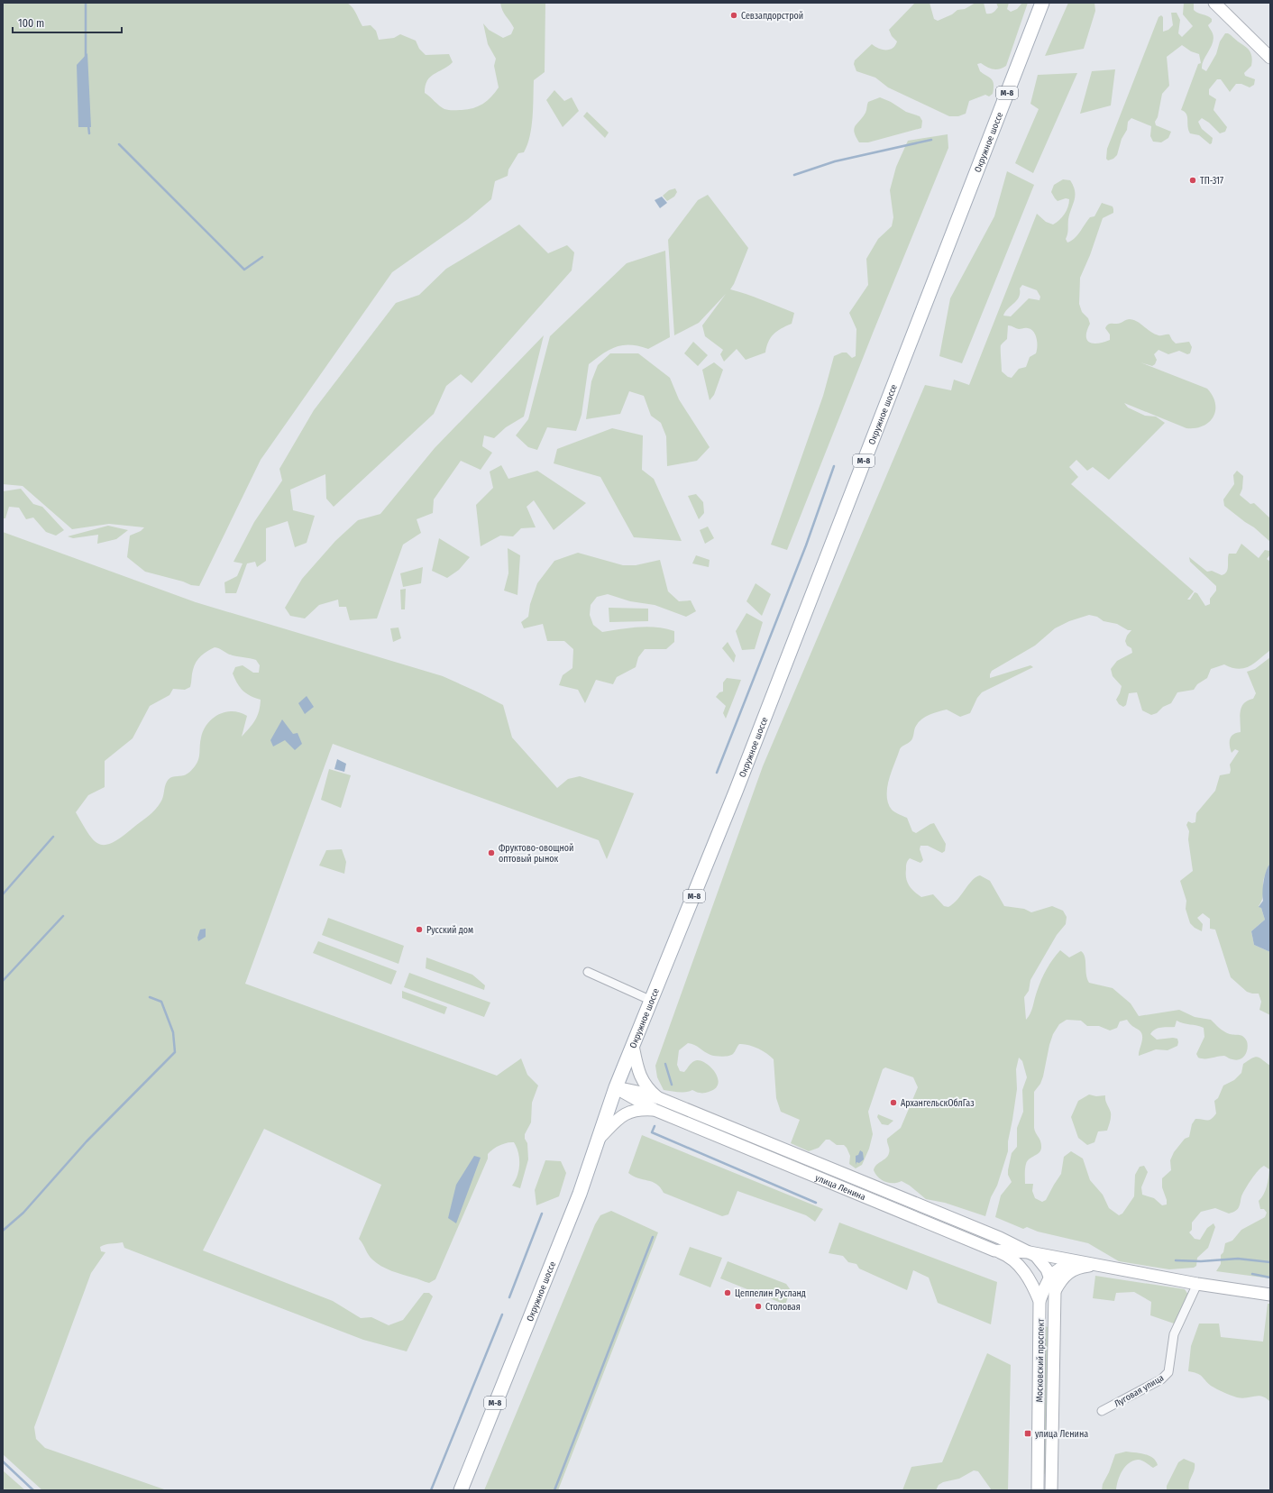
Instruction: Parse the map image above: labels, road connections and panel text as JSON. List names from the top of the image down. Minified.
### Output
{"streets":{"main road":["М-8","Окружное шоссе","улица Ленина","Московский проспект"],"street":["Луговая улица"]},"crossings":[["Окружное шоссе","улица Ленина"],["улица Ленина","Московский проспект"],["улица Ленина","Луговая улица"]],"places":{"other":["Севзапдорстрой","ТП-317","Фруктово-овощной оптовый рынок","Русский дом","АрхангельскОблГаз","Цеппелин Русланд","Столовая"],"transit":["улица Ленина"]},"scale_bar":"100 m"}
